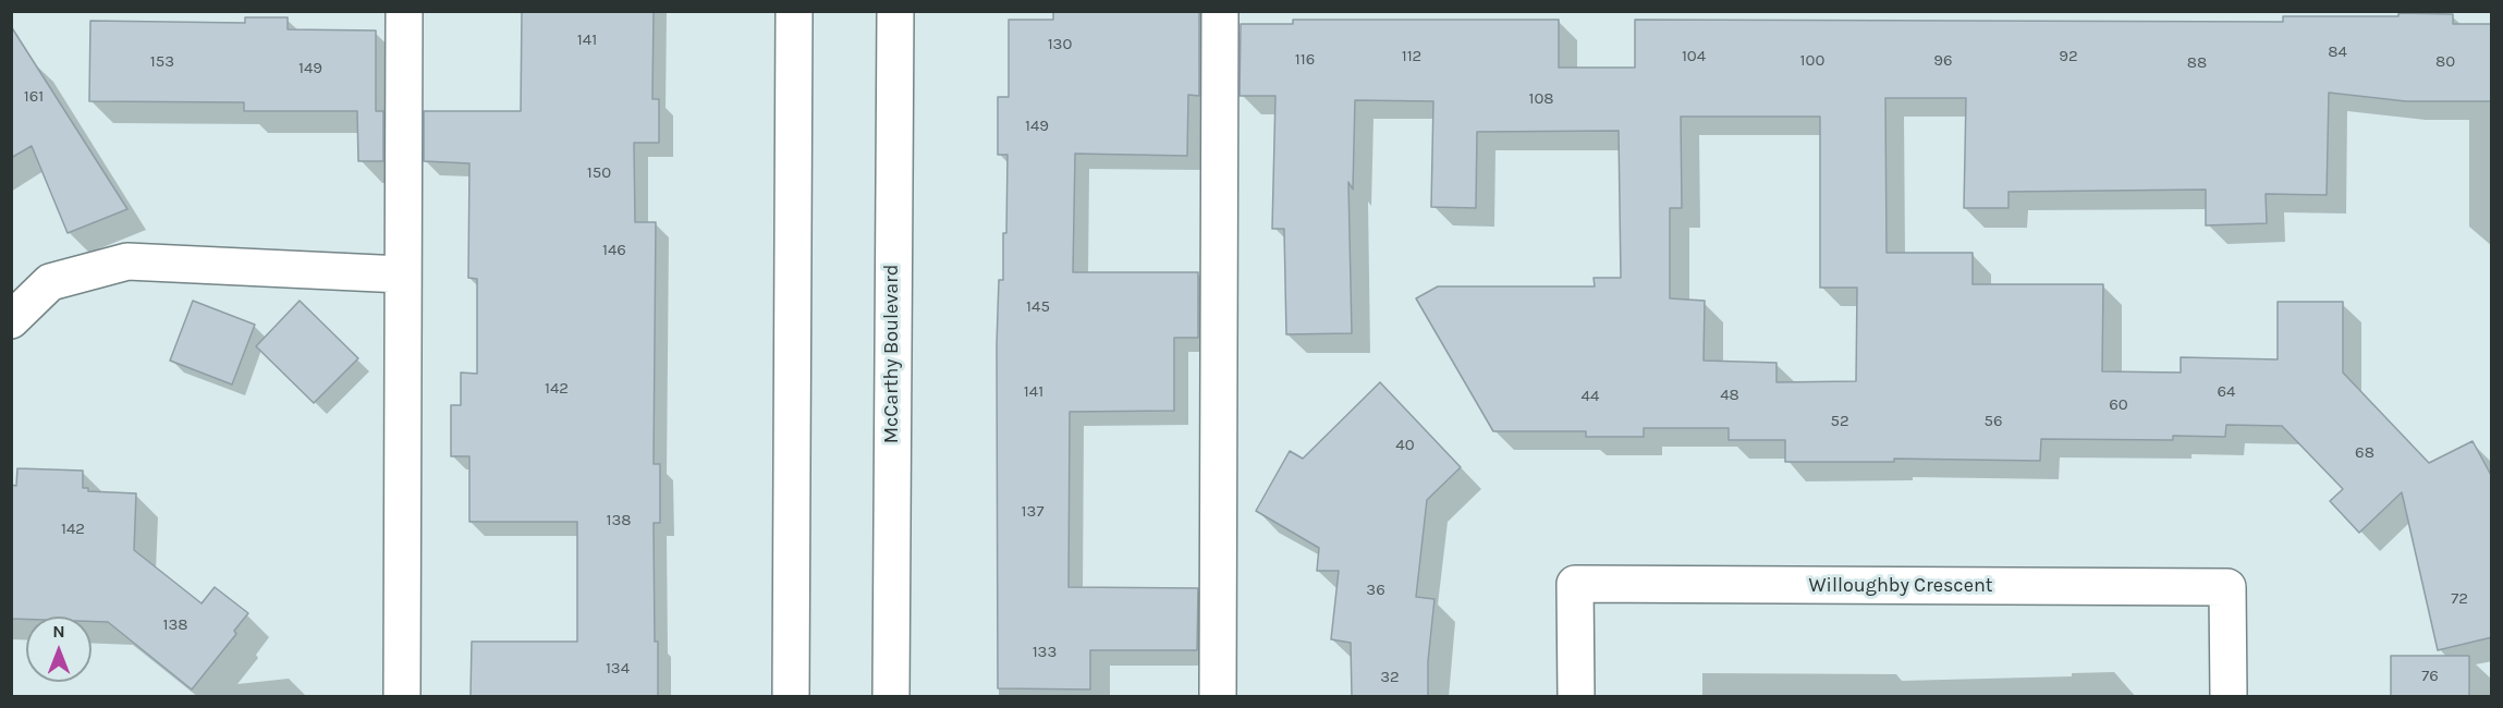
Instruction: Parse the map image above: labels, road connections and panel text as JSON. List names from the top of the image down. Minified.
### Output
{"streets":{"main road":["McCarthy Boulevard","Willoughby Crescent"]},"house_numbers":["141","130","84","112","104","92","116","100","96","153","80","88","149","161","108","149","150","146","145","142","141","64","48","44","60","52","56","40","68","137","138","142","36","72","138","133","134","76","32"],"north":"top"}
